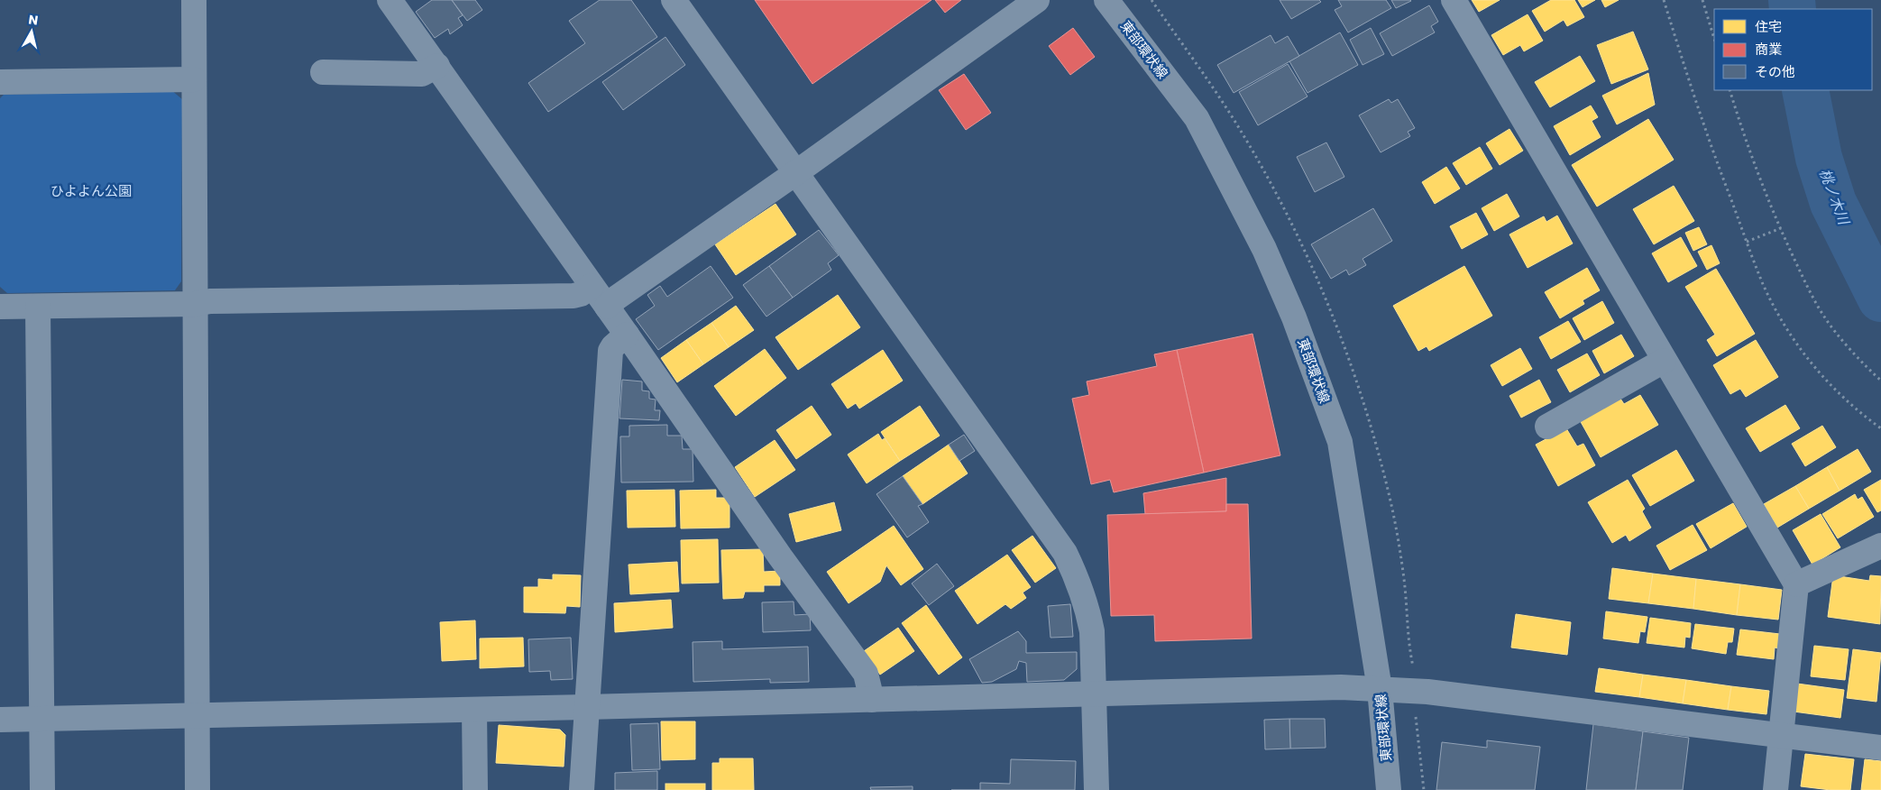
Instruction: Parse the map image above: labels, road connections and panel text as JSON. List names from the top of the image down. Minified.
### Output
{"streets":{"street":["東部環状線"]},"water":["桃ノ木川"],"parks":["ひよよん公園"],"legend":["住宅","商業","その他"],"north":"top"}
